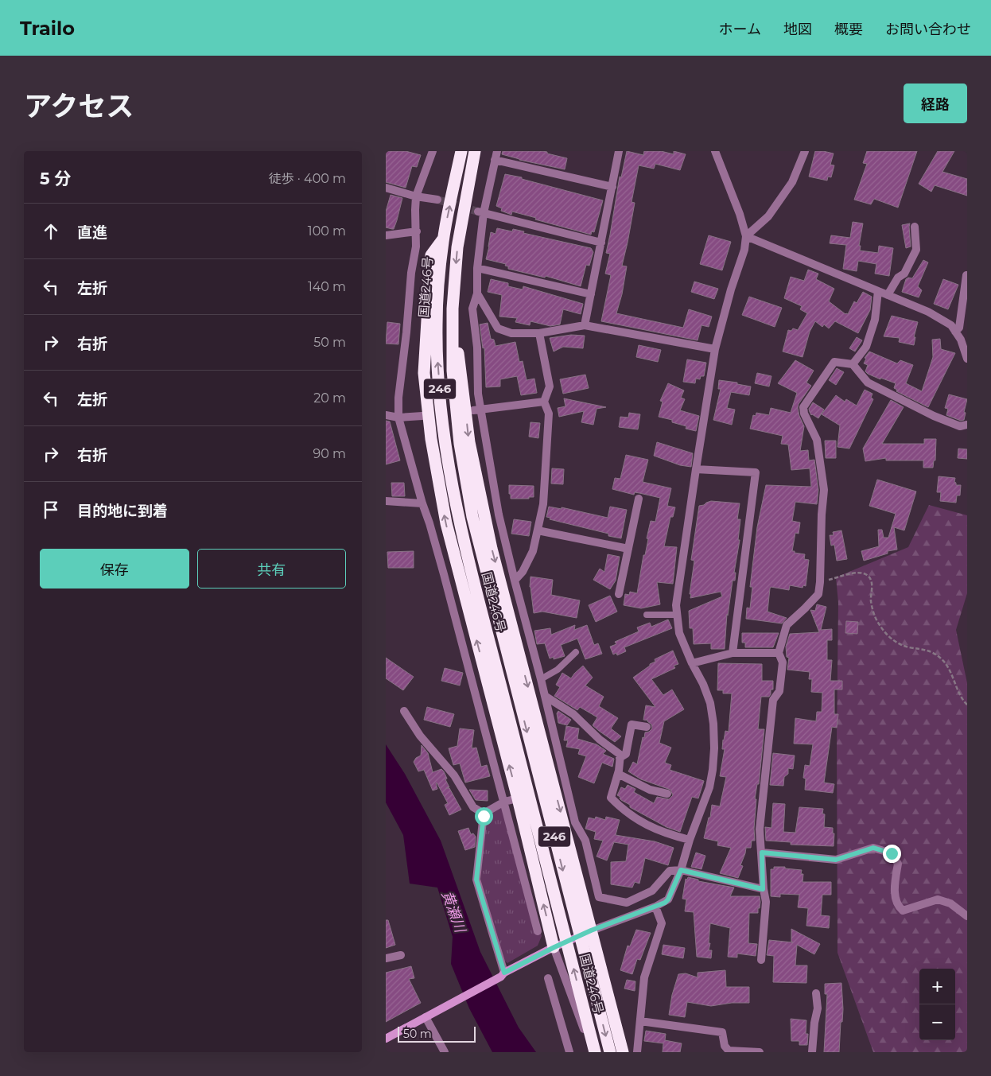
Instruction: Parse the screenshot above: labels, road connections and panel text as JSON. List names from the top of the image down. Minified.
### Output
{"streets":{"highway":["国道246号","246"]},"water":["黄瀬川"],"scale_bar":"50 m","page":{"header":"Trailo","nav":["ホーム","地図","概要","お問い合わせ"],"title":"アクセス","buttons":["経路",["保存","共有"]],"heading":["5 分","徒歩 · 400 m"],"list":[["直進","100 m"],["左折","140 m"],["右折","50 m"],["左折","20 m"],["右折","90 m"],"目的地に到着"],"map_buttons":["+","−"],"scale":"50 m"}}
